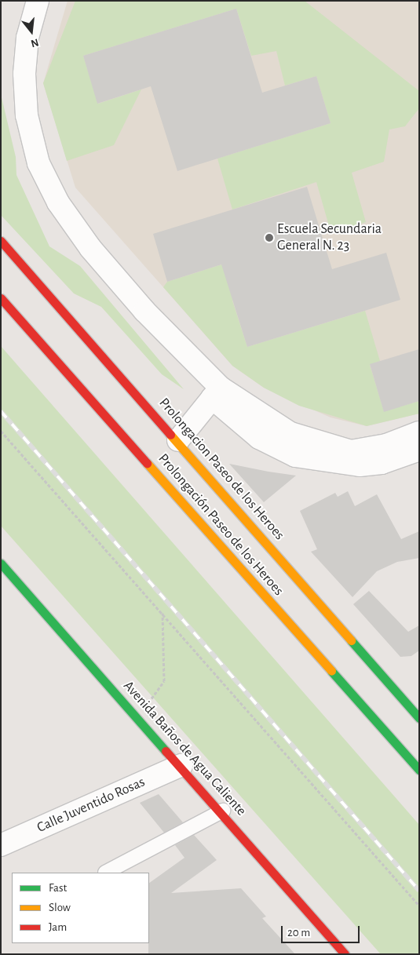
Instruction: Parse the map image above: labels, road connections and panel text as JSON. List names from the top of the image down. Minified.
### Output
{"streets":{"main road":["Prolongacion Paseo de los Heroes","Prolongación Paseo de los Heroes","Avenida Baños de Agua Caliente"],"street":["Calle Juventido Rosas"]},"crossings":[["Avenida Baños de Agua Caliente","Calle Juventido Rosas"]],"places":["Escuela Secundaria General N. 23"],"legend":["Fast","Slow","Jam"],"scale_bar":"20 m","north":"bottom"}
